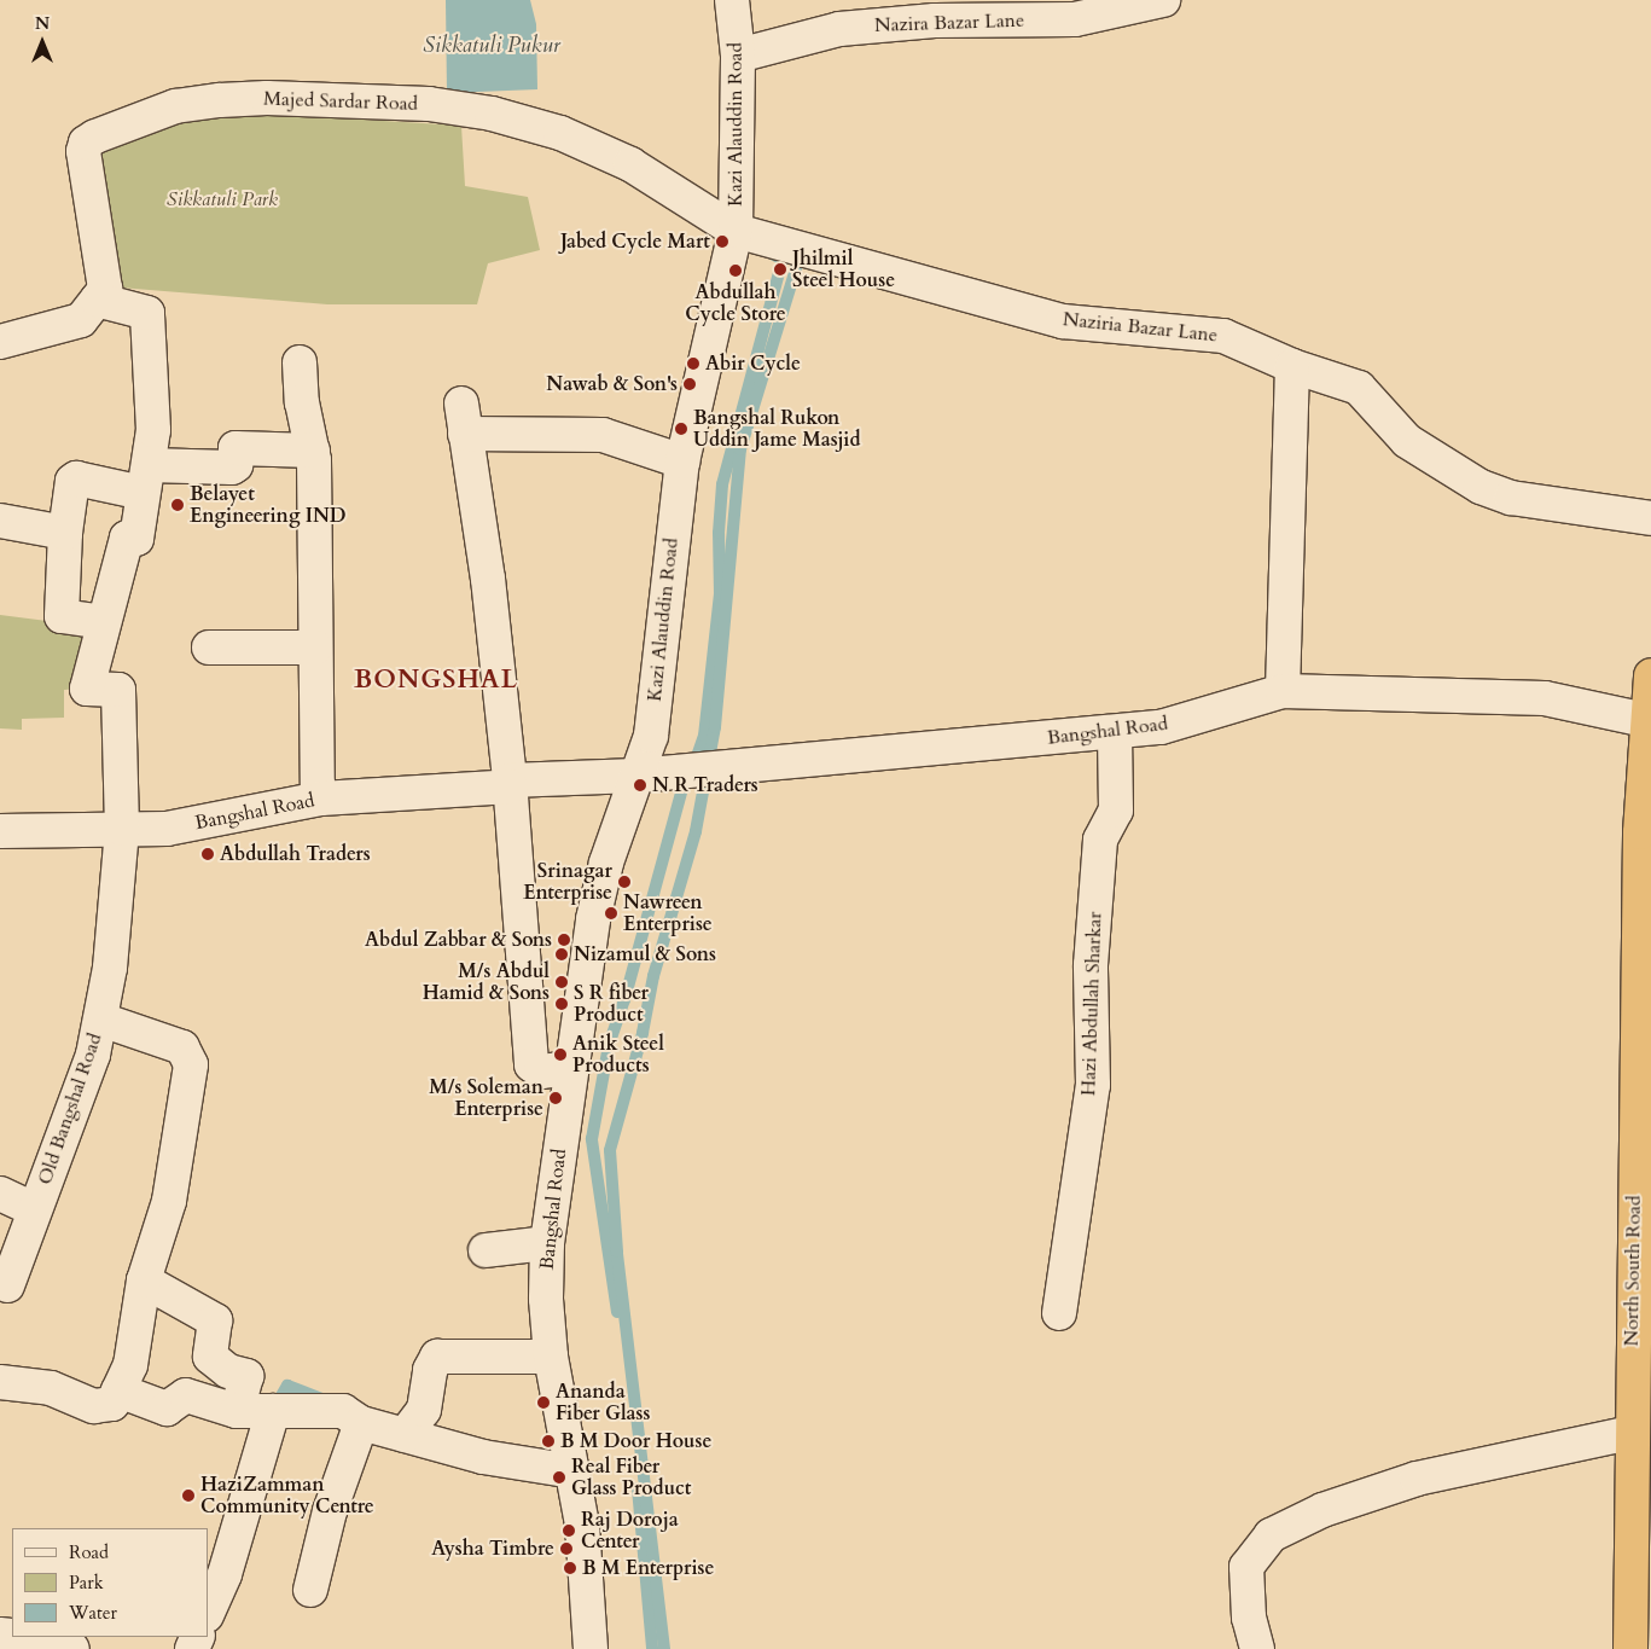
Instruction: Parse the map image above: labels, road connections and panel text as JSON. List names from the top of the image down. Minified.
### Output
{"streets":{"highway":["North South Road"],"street":["Nazira Bazar Lane","Majed Sardar Road","Kazi Alauddin Road","Naziria Bazar Lane","Bangshal Road","Hazi Abdullah Sharkar","Old Bangshal Road"]},"crossings":[["Nazira Bazar Lane","Kazi Alauddin Road"],["Majed Sardar Road","Kazi Alauddin Road"],["Majed Sardar Road","Naziria Bazar Lane"],["Kazi Alauddin Road","Naziria Bazar Lane"],["Kazi Alauddin Road","Bangshal Road"],["Bangshal Road","Hazi Abdullah Sharkar"],["Bangshal Road","Old Bangshal Road"],["Bangshal Road","North South Road"]],"districts":["BONGSHAL"],"water":["Sikkatuli Pukur"],"parks":["Sikkatuli Park"],"places":["Jabed Cycle Mart","Jhilmil Steel House","Abdullah Cycle Store","Abir Cycle","Nawab & Son's","Bangshal Rukon Uddin Jame Masjid","Belayet Engineering IND","N R Traders","Abdullah Traders","Srinagar Enterprise","Nawreen Enterprise","Abdul Zabbar & Sons","Nizamul & Sons","M/s Abdul Hamid & Sons","S R fiber Product","Anik Steel Products","M/s Soleman Enterprise","Ananda Fiber Glass","B M Door House","Real Fiber Glass Product","HaziZamman Community Centre","Raj Doroja Center","Aysha Timbre","B M Enterprise"],"legend":["Road","Park","Water"],"north":"top"}
